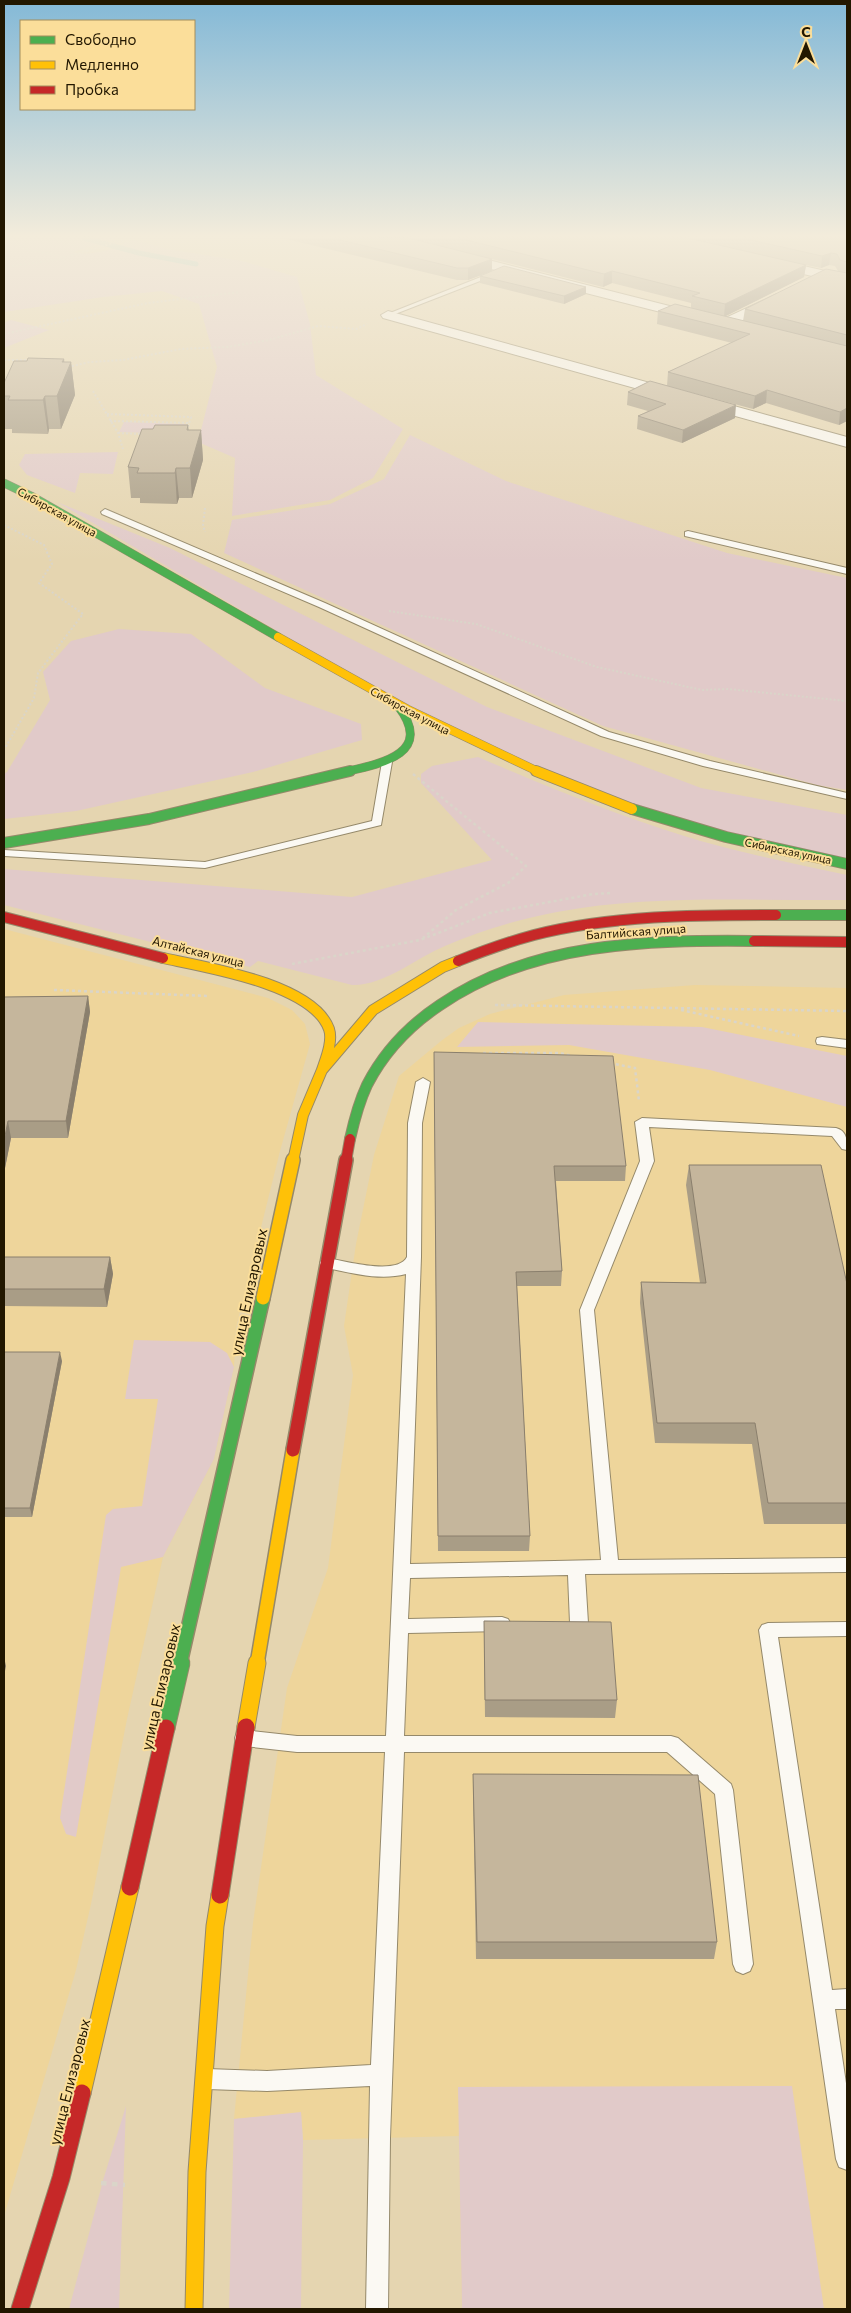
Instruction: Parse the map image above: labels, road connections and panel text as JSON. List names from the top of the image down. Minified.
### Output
{"streets":{"main road":["Сибирская улица","Балтийская улица","Алтайская улица","улица Елизаровых"]},"crossings":[["Балтийская улица","Алтайская улица"],["Балтийская улица","улица Елизаровых"],["Алтайская улица","улица Елизаровых"]],"legend":["Свободно","Медленно","Пробка"],"north":"top"}
